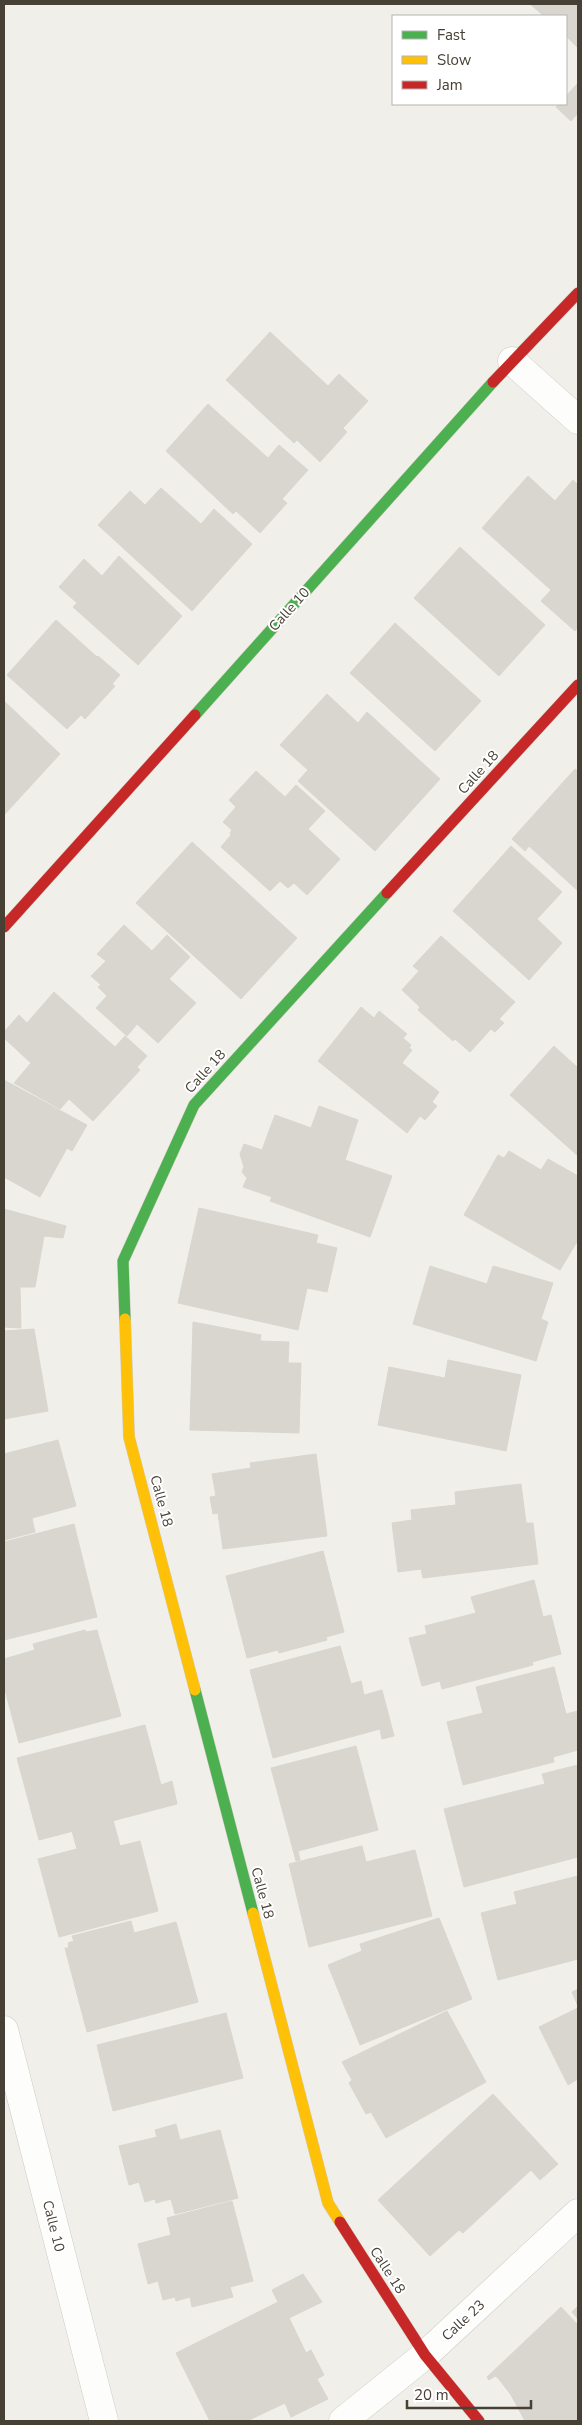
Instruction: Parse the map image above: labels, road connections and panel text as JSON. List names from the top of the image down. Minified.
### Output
{"streets":{"street":["Calle 10","Calle 18","Calle 23"]},"crossings":[["Calle 18","Calle 23"]],"legend":["Fast","Slow","Jam"],"scale_bar":"20 m"}
